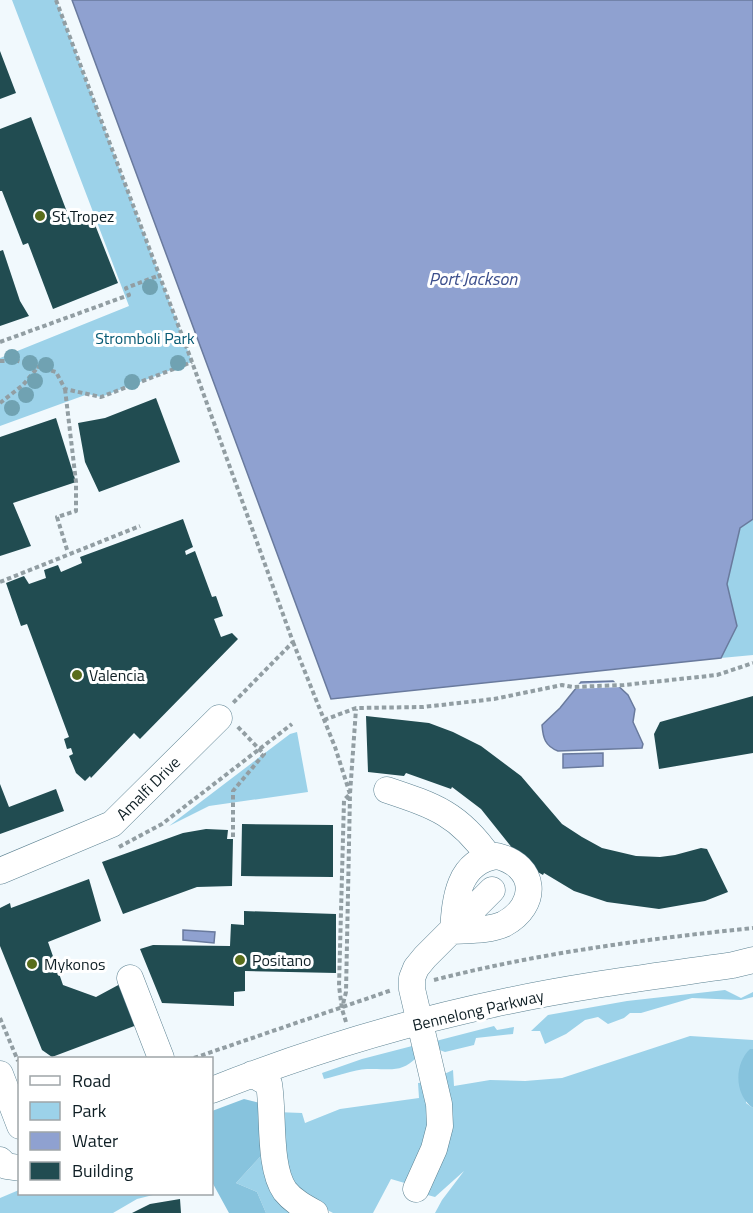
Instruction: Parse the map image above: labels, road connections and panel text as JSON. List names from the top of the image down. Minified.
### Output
{"streets":{"street":["Amalfi Drive","Bennelong Parkway"]},"water":["Port Jackson"],"parks":["Stromboli Park"],"places":["St Tropez","Valencia","Positano","Mykonos"],"legend":["Road","Park","Water","Building"]}
